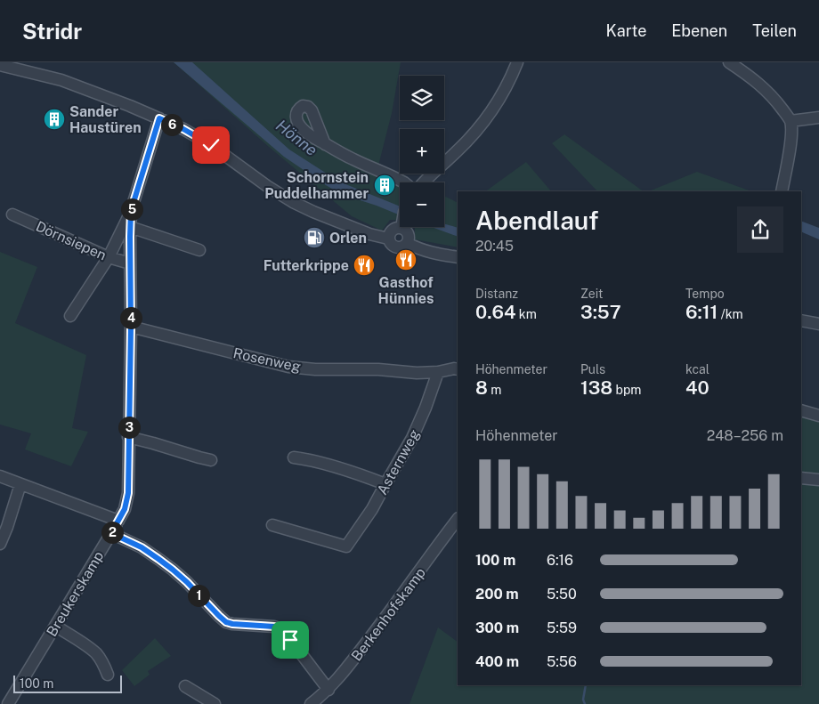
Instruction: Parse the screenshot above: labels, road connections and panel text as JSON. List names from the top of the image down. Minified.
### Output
{"streets":{"street":["Dörnsiepen","Rosenweg","Asternweg","Breukerskamp","Berkenhofskamp"]},"crossings":[["Dörnsiepen","Breukerskamp"],["Rosenweg","Asternweg"],["Rosenweg","Breukerskamp"]],"water":["Hönne"],"places":{"building":["Sander Haustüren","Schornstein Puddelhammer"],"fuel station":["Orlen"],"restaurant":["Gasthof Hünnies","Futterkrippe"]},"scale_bar":"100 m","page":{"header":"Stridr","nav":["Karte","Ebenen","Teilen"],"map_buttons":["+","−"],"pins":["6","5","4","3","2","1"],"heading":["Abendlauf","20:45"],"stats":[["Distanz","0.64 km"],["Zeit","3:57"],["Tempo","6:11 /km"],["Höhenmeter","8 m"],["Puls","138 bpm"],["kcal","40"]],"chart":["Höhenmeter","248–256 m"],"list":[{"name":"100 m","note":"6:16"},{"name":"200 m","note":"5:50"},{"name":"300 m","note":"5:59"},{"name":"400 m","note":"5:56"}],"scale":"100 m"}}
